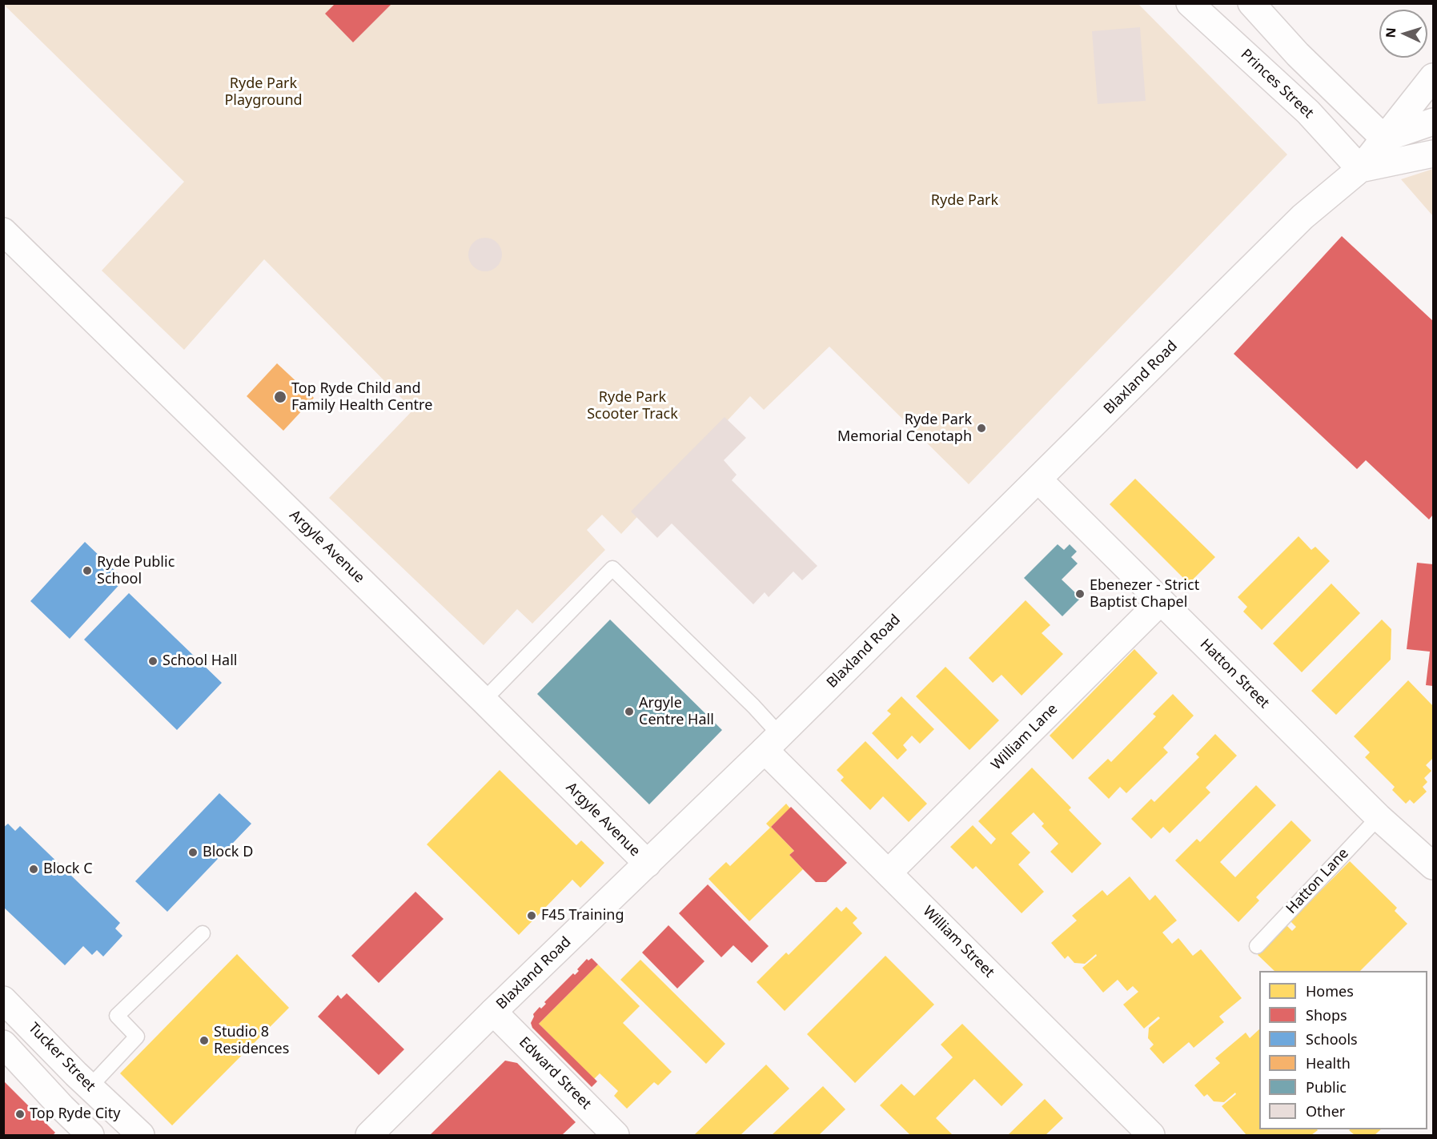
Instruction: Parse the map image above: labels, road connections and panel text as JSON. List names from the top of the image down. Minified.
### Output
{"streets":{"street":["Princes Street","Blaxland Road","Argyle Avenue","Hatton Street","William Lane","William Street","Tucker Street","Edward Street"],"lane":["Hatton Lane"]},"crossings":[["Princes Street","Blaxland Road"],["Blaxland Road","Argyle Avenue"],["Blaxland Road","Hatton Street"],["Blaxland Road","William Street"],["Blaxland Road","Edward Street"],["Hatton Street","William Lane"],["Hatton Street","Hatton Lane"],["William Lane","William Street"]],"parks":["Ryde Park Playground","Ryde Park","Ryde Park Scooter Track"],"places":["Top Ryde Child and Family Health Centre","Ryde Park Memorial Cenotaph","Ryde Public School","Ebenezer - Strict Baptist Chapel","School Hall","Argyle Centre Hall","Block D","Block C","F45 Training","Studio 8 Residences","Top Ryde City"],"legend":["Homes","Shops","Schools","Health","Public","Other"],"north":"left"}
